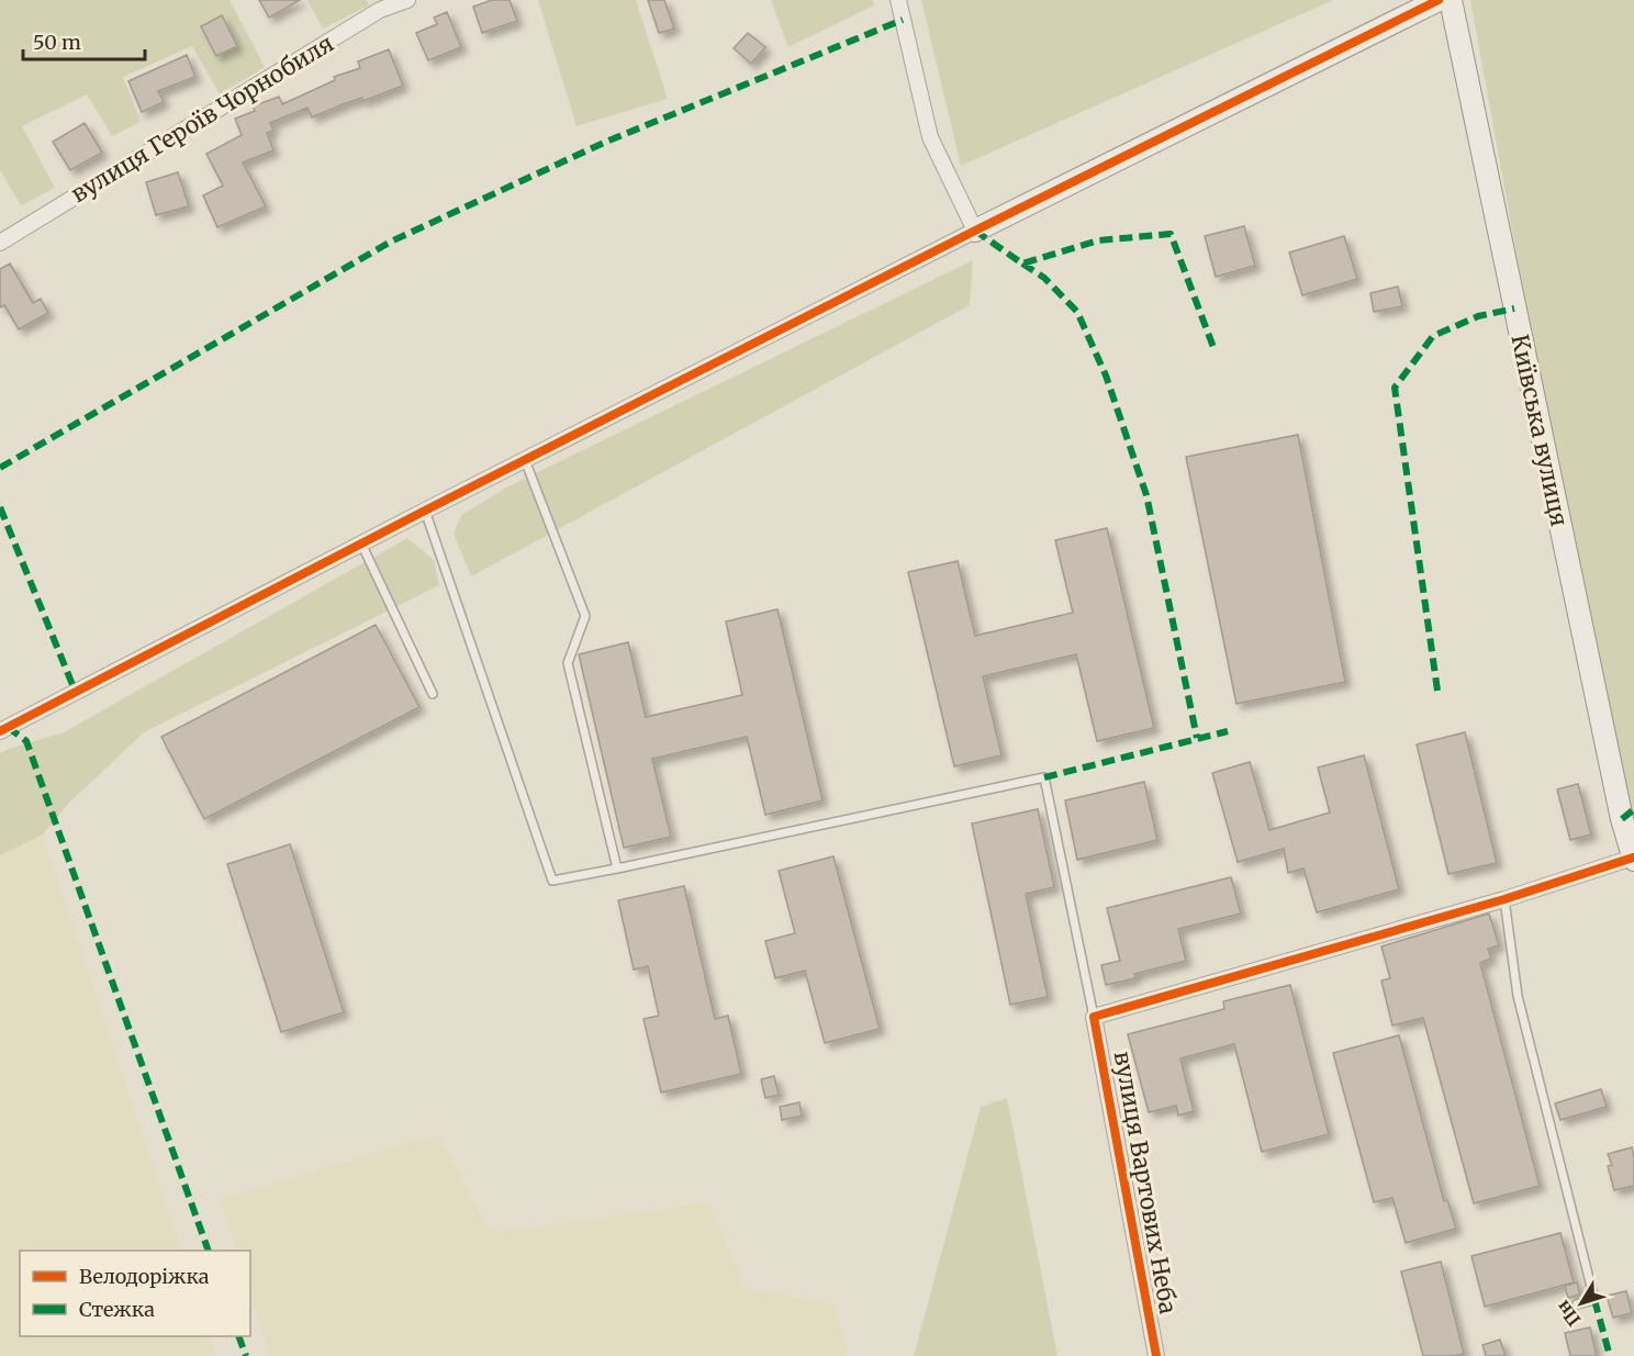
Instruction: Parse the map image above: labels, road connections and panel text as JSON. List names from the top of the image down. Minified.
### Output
{"streets":{"street":["вулиця Героїв Чорнобиля","Київська вулиця","вулиця Вартових Неба"]},"legend":["Велодоріжка","Стежка"],"scale_bar":"50 m","north":"bottom left"}
